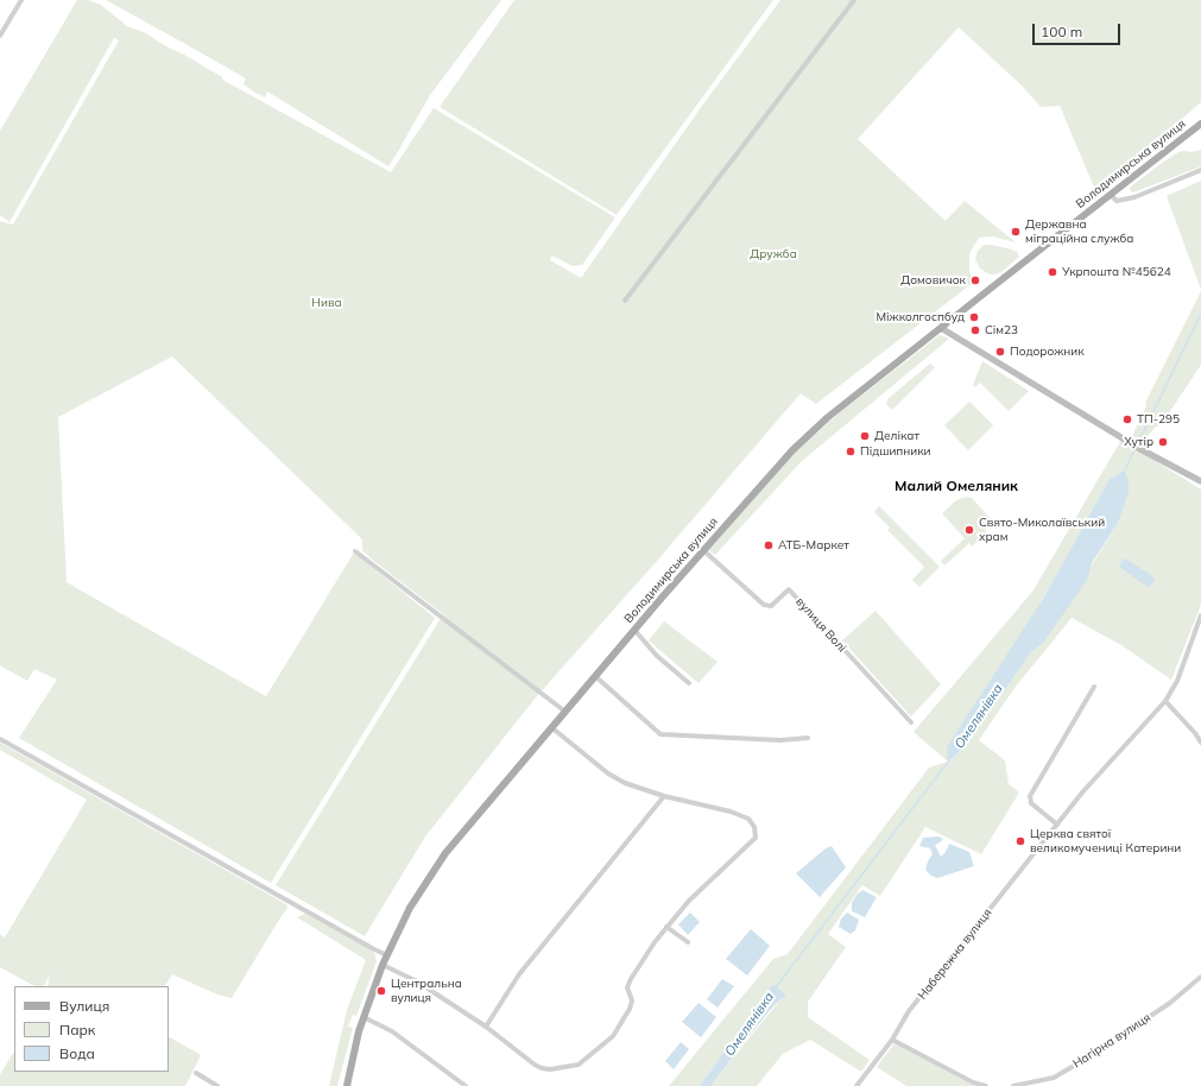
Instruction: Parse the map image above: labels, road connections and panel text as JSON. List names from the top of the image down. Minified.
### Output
{"streets":{"main road":["Володимирська вулиця"],"street":["вулиця Волі","Набережна вулиця","Нагірна вулиця"]},"crossings":[["Володимирська вулиця","вулиця Волі"]],"districts":["Малий Омеляник"],"water":["Омелянівка"],"parks":["Дружба","Нива"],"places":["Державна міграційна служба","Укрпошта №45624","Домовичок","Міжколгоспбуд","Сім23","Подорожник","ТП-295","Делікат","Хутір","Підшипники","Свято-Миколаївський храм","АТБ-Маркет","Церква святої великомучениці Катерини","Центральна вулиця"],"legend":["Вулиця","Парк","Вода"],"scale_bar":"100 m"}
